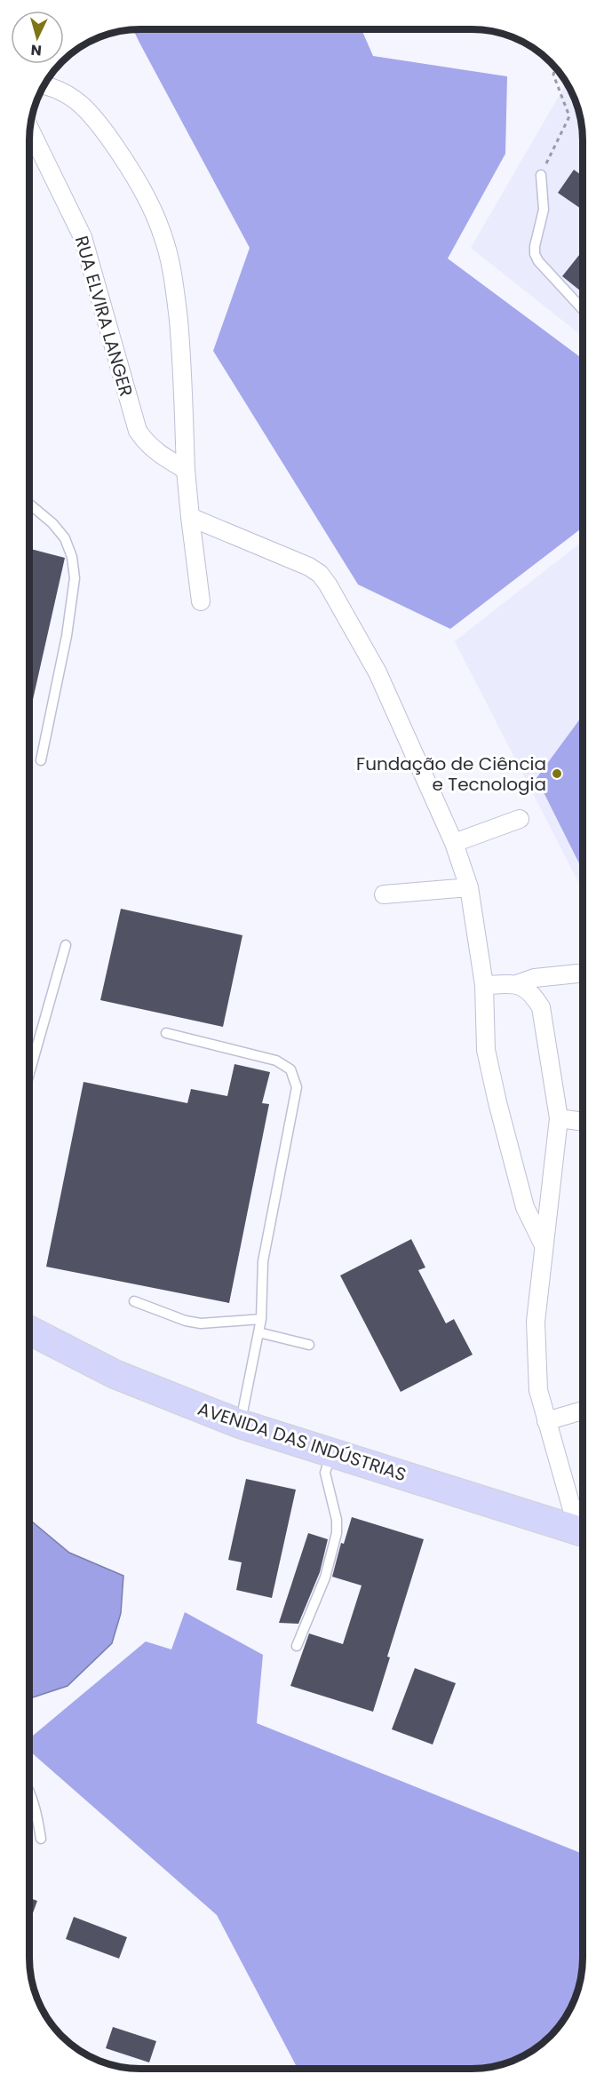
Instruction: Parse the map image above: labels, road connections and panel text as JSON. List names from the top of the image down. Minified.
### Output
{"streets":{"main road":["AVENIDA DAS INDÚSTRIAS"],"street":["RUA ELVIRA LANGER"]},"places":["Fundação de Ciência e Tecnologia"],"north":"bottom"}
